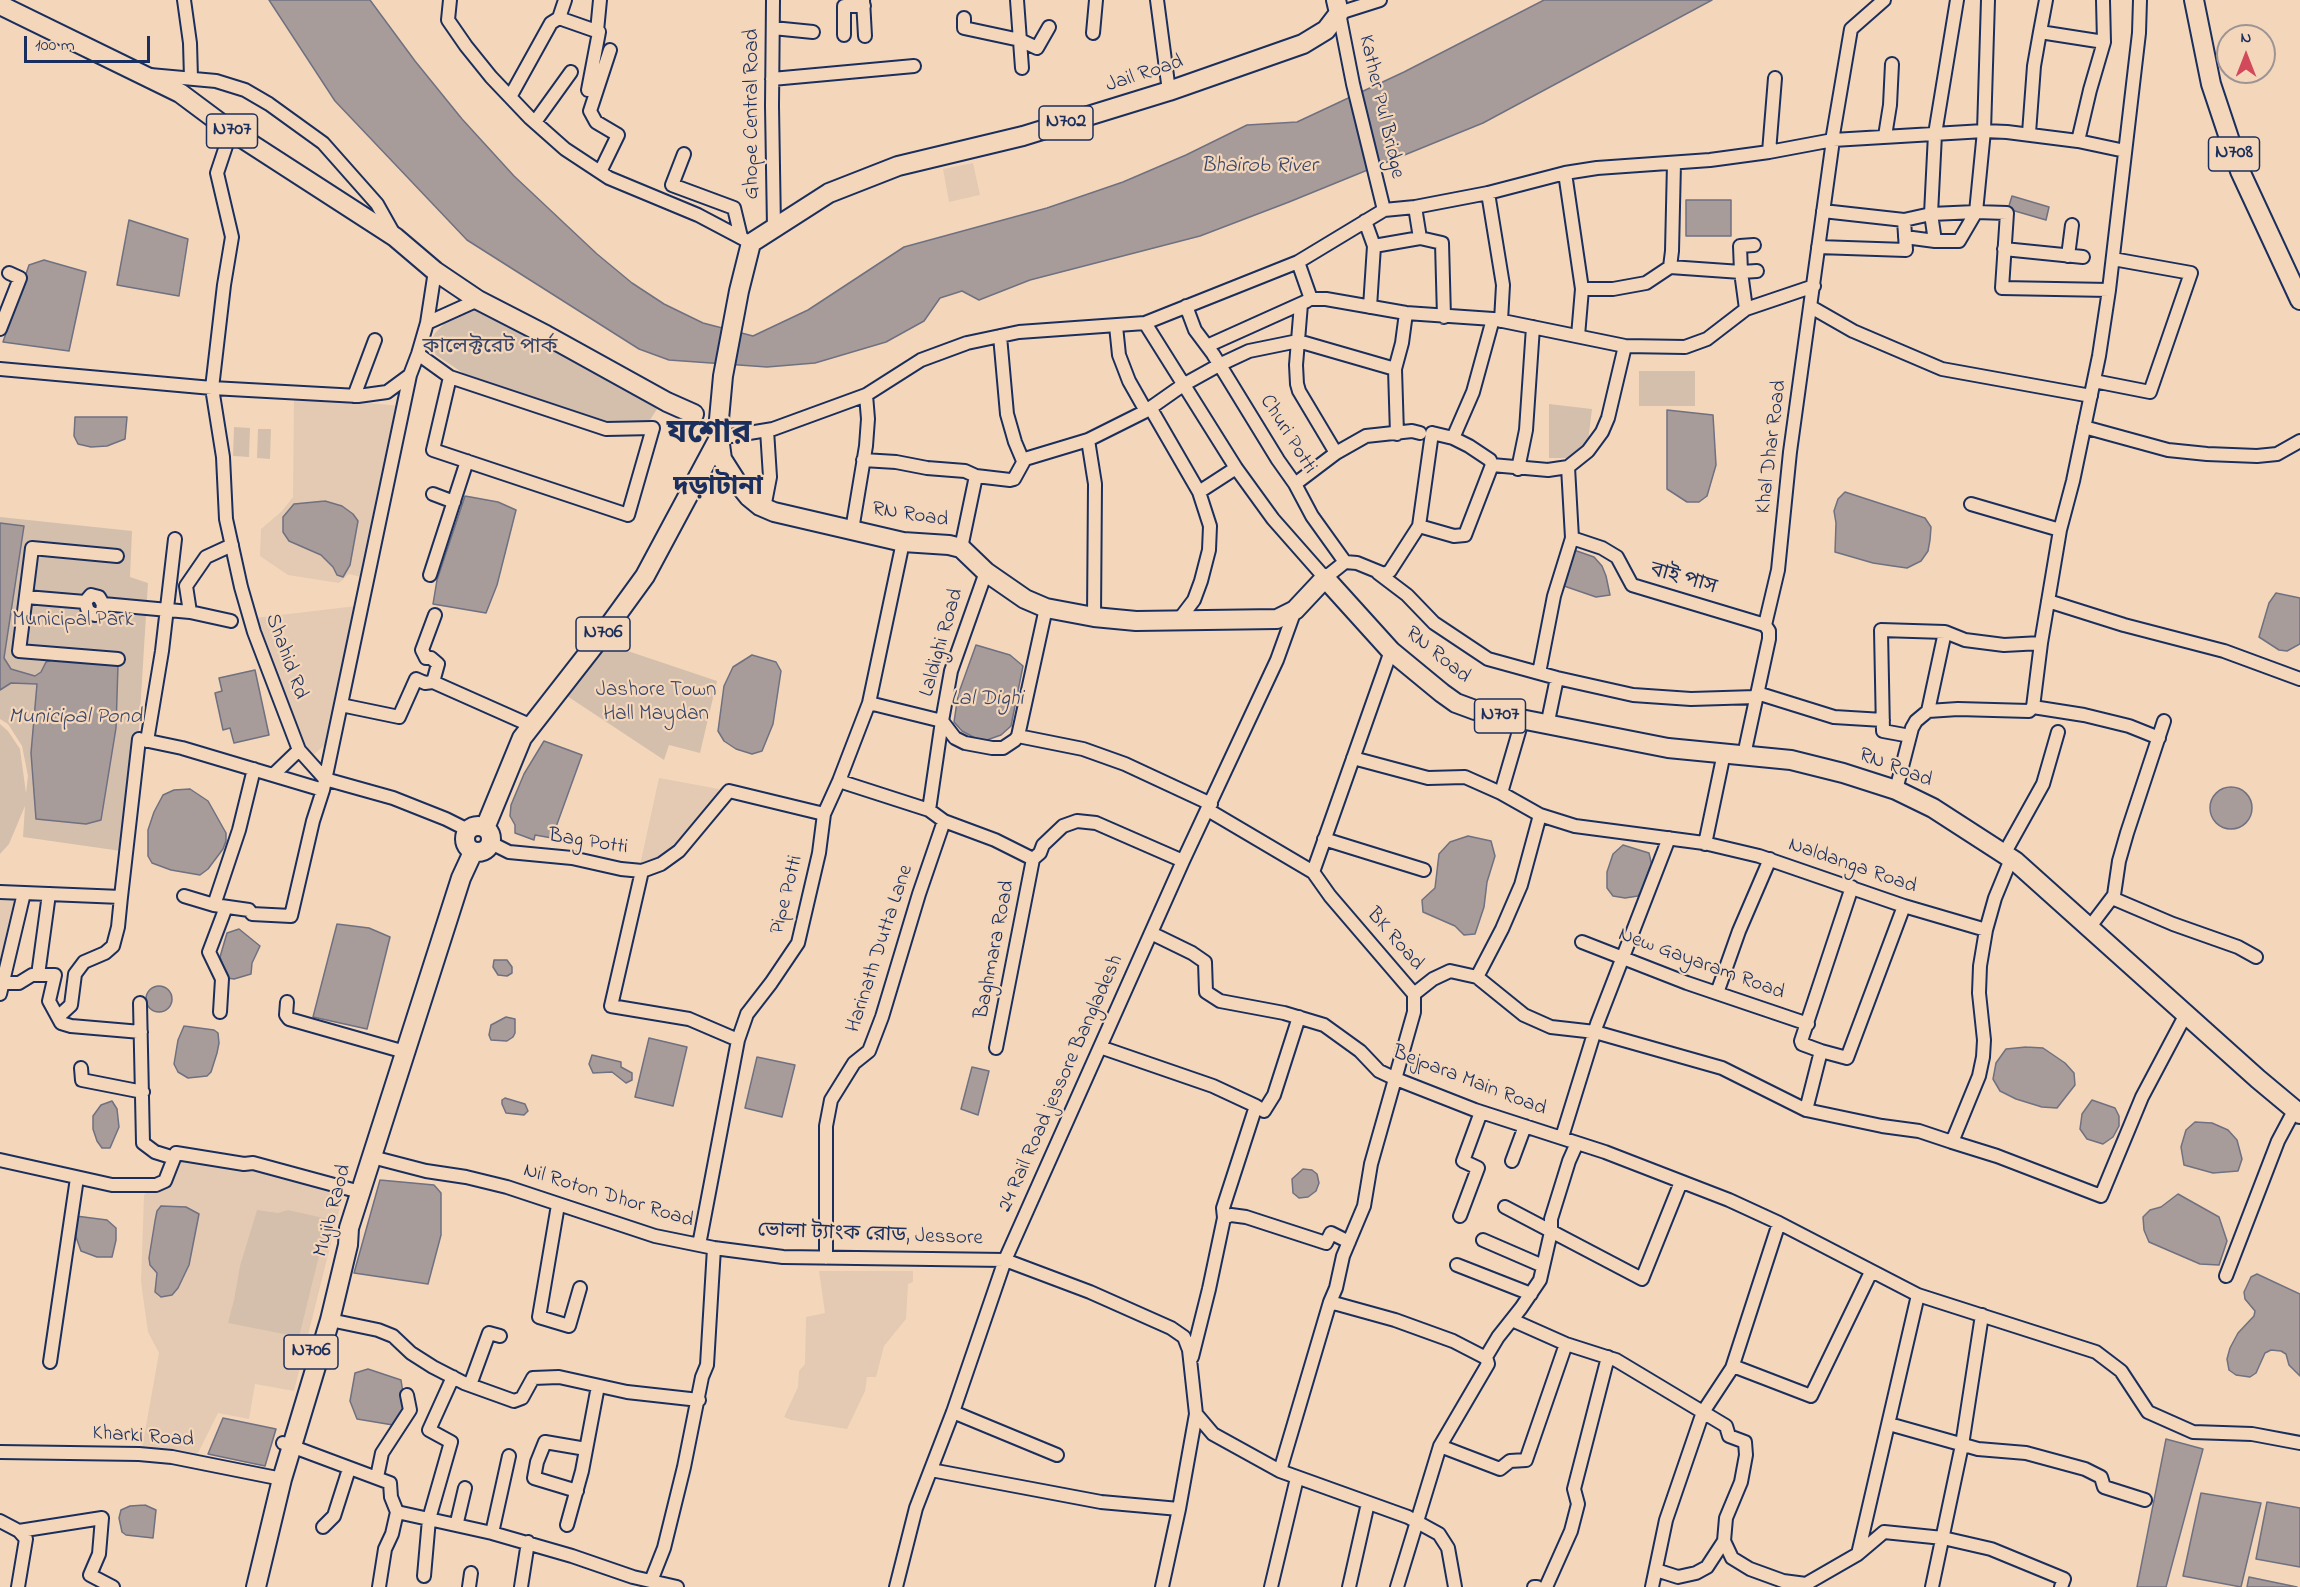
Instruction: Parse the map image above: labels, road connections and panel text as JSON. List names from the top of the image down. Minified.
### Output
{"streets":{"highway":["Jail Road","N702","N707","N708","RN Road","N706","Mujib Raod"],"street":["Kather Pul Bridge","Ghope Central Road","Churi Potti","Khal Dhar Road","বাই পাস","Laldighi Road","Shahid Rd","Bag Potti","Naldanga Road","Pipe Potti","BK Road","Harinath Dutta Lane","Baghmara Road","New Gayaram Road","Bejpara Main Road","24 Rail Road jessore Bangladesh","Nil Roton Dhor Road","ভোলা ট্যাংক রোড, Jessore","Kharki Road"]},"crossings":[["Jail Road","Kather Pul Bridge"],["Jail Road","Ghope Central Road"],["Jail Road","N702"],["Ghope Central Road","N702"],["N707","RN Road"],["N707","N706"],["N707","Shahid Rd"],["Khal Dhar Road","RN Road"],["Khal Dhar Road","বাই পাস"],["RN Road","N706"],["RN Road","Laldighi Road"],["RN Road","Pipe Potti"],["RN Road","24 Rail Road jessore Bangladesh"],["N706","Bag Potti"],["N706","Mujib Raod"],["N706","Kharki Road"],["Laldighi Road","BK Road"],["Bag Potti","Pipe Potti"],["Bag Potti","Mujib Raod"],["Pipe Potti","Nil Roton Dhor Road"],["BK Road","Bejpara Main Road"],["BK Road","24 Rail Road jessore Bangladesh"],["Harinath Dutta Lane","ভোলা ট্যাংক রোড, Jessore"],["Bejpara Main Road","24 Rail Road jessore Bangladesh"],["24 Rail Road jessore Bangladesh","ভোলা ট্যাংক রোড, Jessore"],["Nil Roton Dhor Road","Mujib Raod"],["Nil Roton Dhor Road","ভোলা ট্যাংক রোড, Jessore"]],"districts":["যশোর","দড়াটানা"],"water":["Bhairob River","Lal Dighi","Municipal Pond"],"parks":["কালেক্টরেট পার্ক","Municipal Park","Jashore Town Hall Maydan"],"scale_bar":"100 m","north":"top"}
